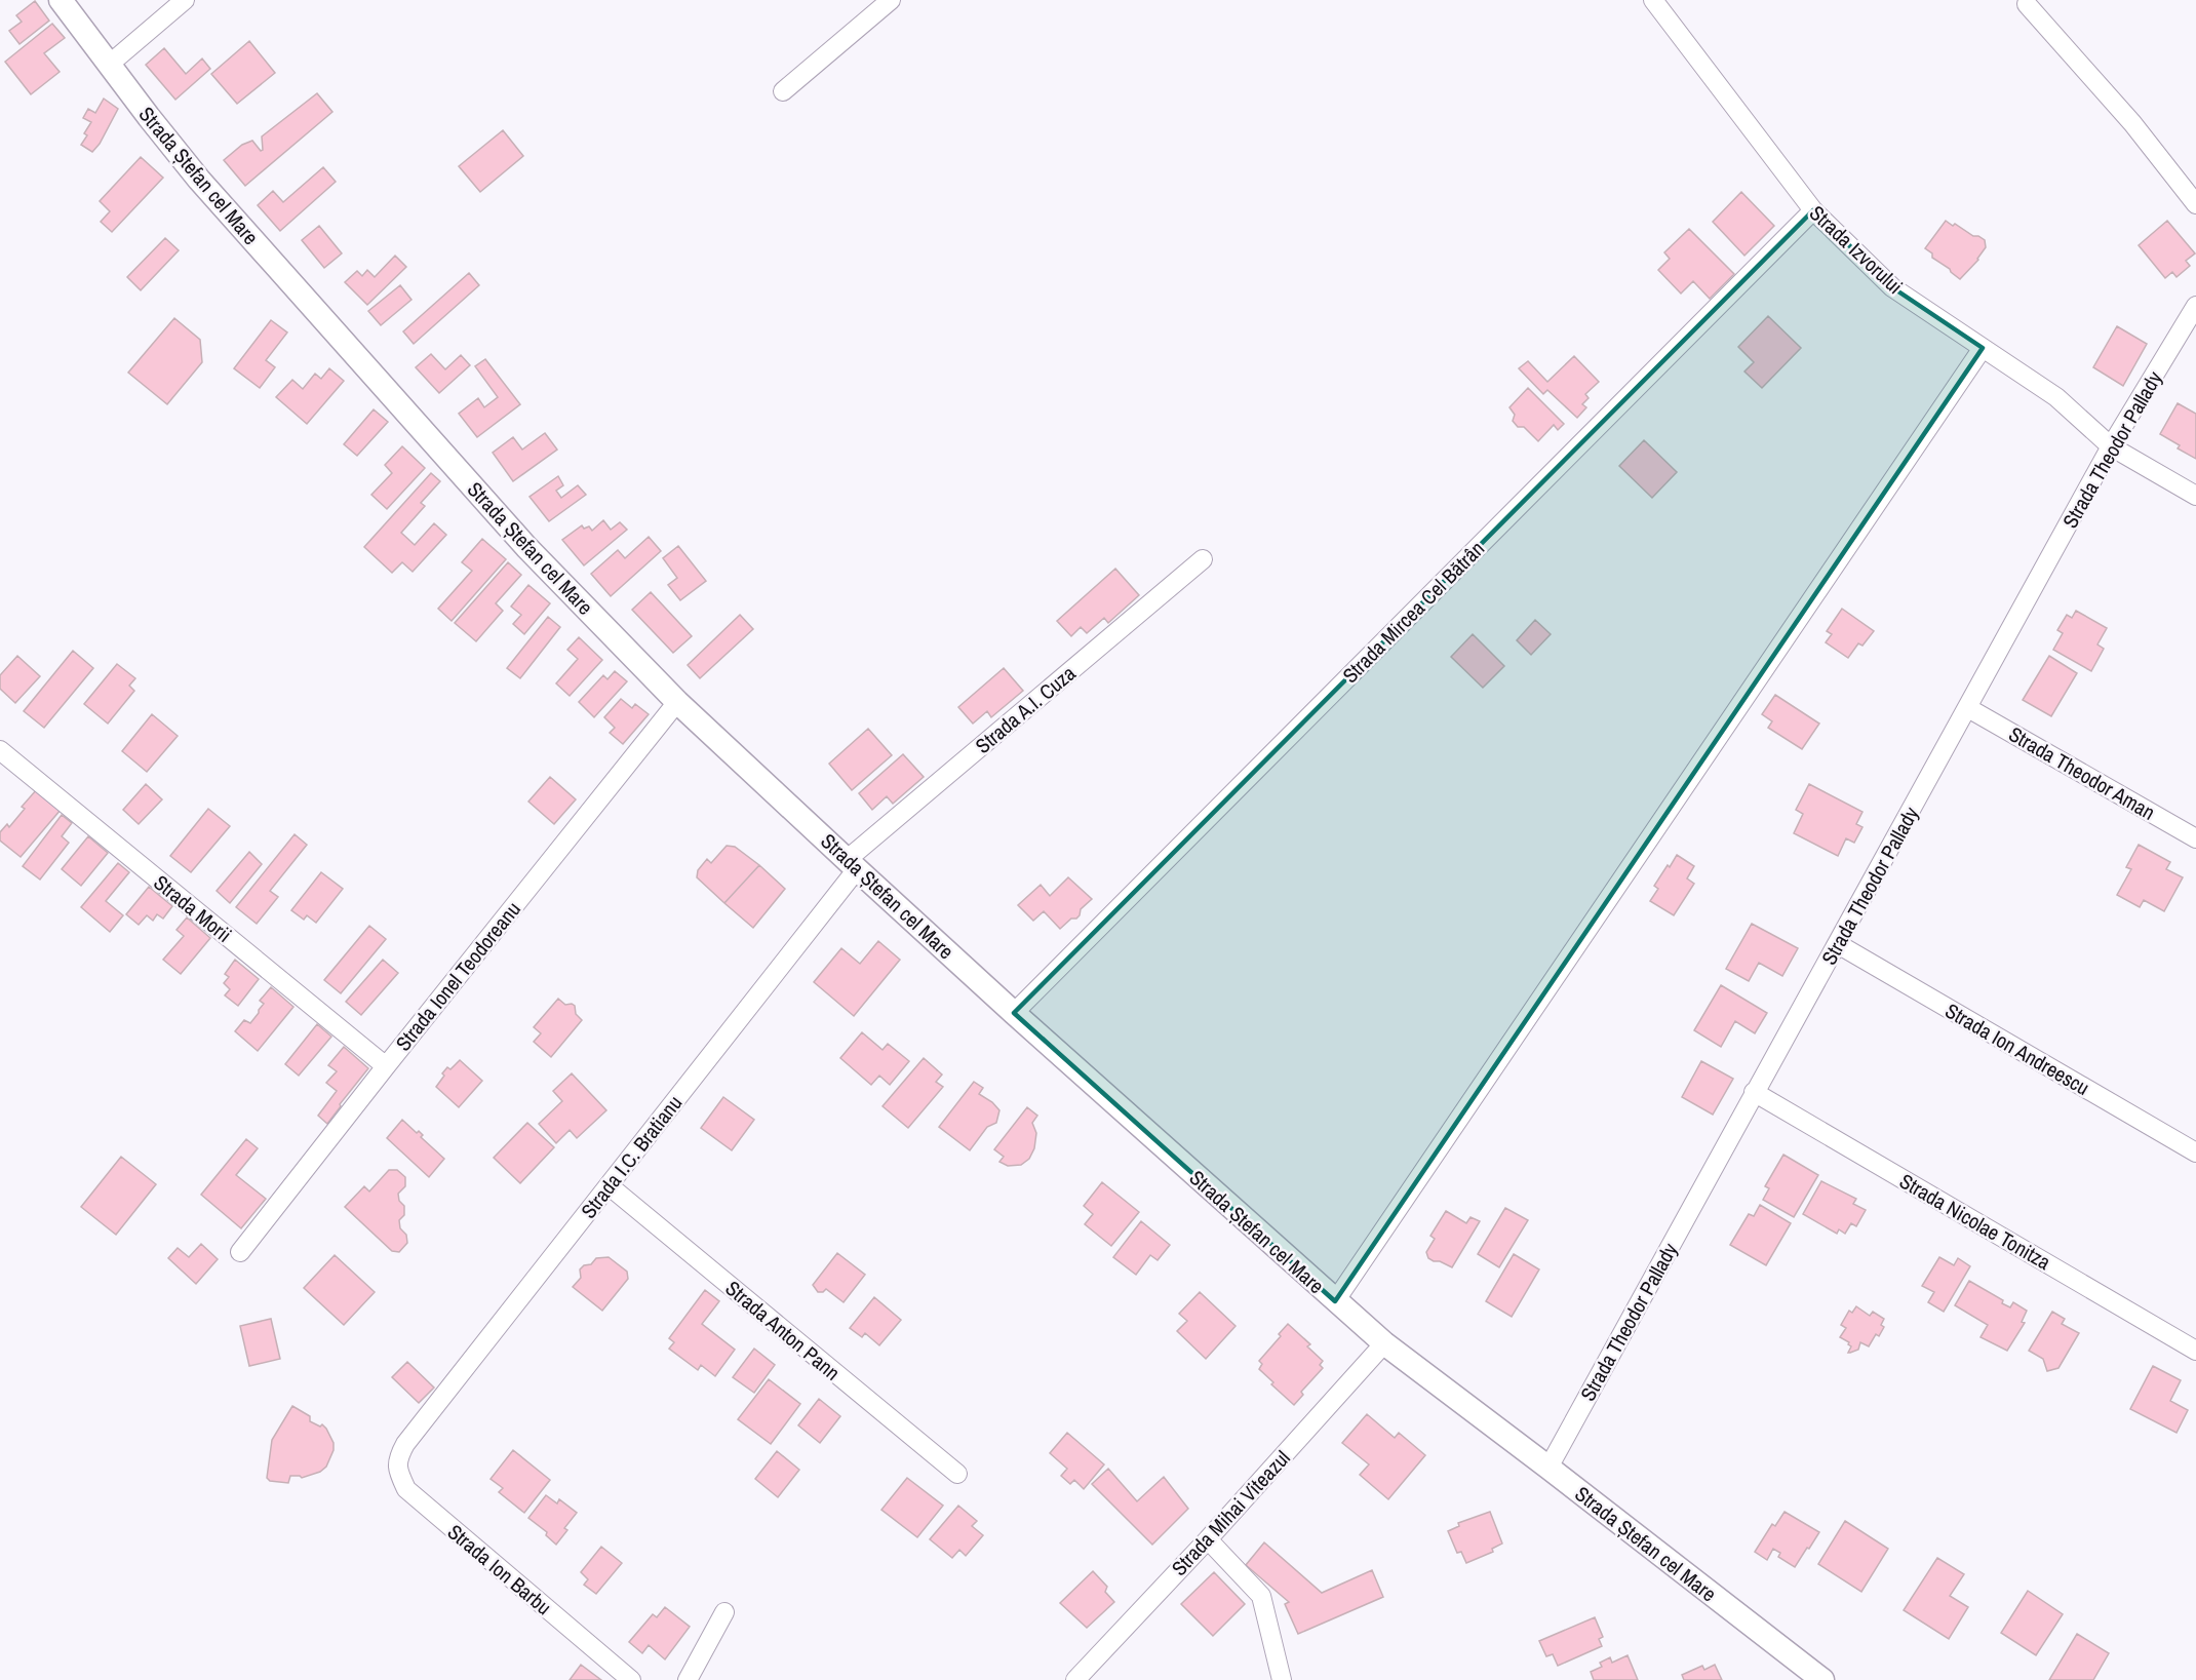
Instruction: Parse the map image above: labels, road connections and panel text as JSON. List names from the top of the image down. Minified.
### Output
{"streets":{"street":["Strada Ștefan cel Mare","Strada Izvorului","Strada Theodor Pallady","Strada Mircea Cel Bătrân","Strada A.I. Cuza","Strada Theodor Aman","Strada Morii","Strada Ionel Teodoreanu","Strada Ion Andreescu","Strada I.C. Bratianu","Strada Nicolae Tonitza","Strada Anton Pann","Strada Mihai Viteazul","Strada Ion Barbu"]},"crossings":[["Strada Ștefan cel Mare","Strada Theodor Pallady"],["Strada Ștefan cel Mare","Strada Mircea Cel Bătrân"],["Strada Ștefan cel Mare","Strada A.I. Cuza"],["Strada Ștefan cel Mare","Strada Ionel Teodoreanu"],["Strada Ștefan cel Mare","Strada I.C. Bratianu"],["Strada Ștefan cel Mare","Strada Mihai Viteazul"],["Strada Izvorului","Strada Theodor Pallady"],["Strada Izvorului","Strada Mircea Cel Bătrân"],["Strada Theodor Pallady","Strada Theodor Aman"],["Strada Theodor Pallady","Strada Ion Andreescu"],["Strada Theodor Pallady","Strada Nicolae Tonitza"],["Strada A.I. Cuza","Strada I.C. Bratianu"],["Strada Morii","Strada Ionel Teodoreanu"],["Strada I.C. Bratianu","Strada Anton Pann"],["Strada I.C. Bratianu","Strada Ion Barbu"]]}
